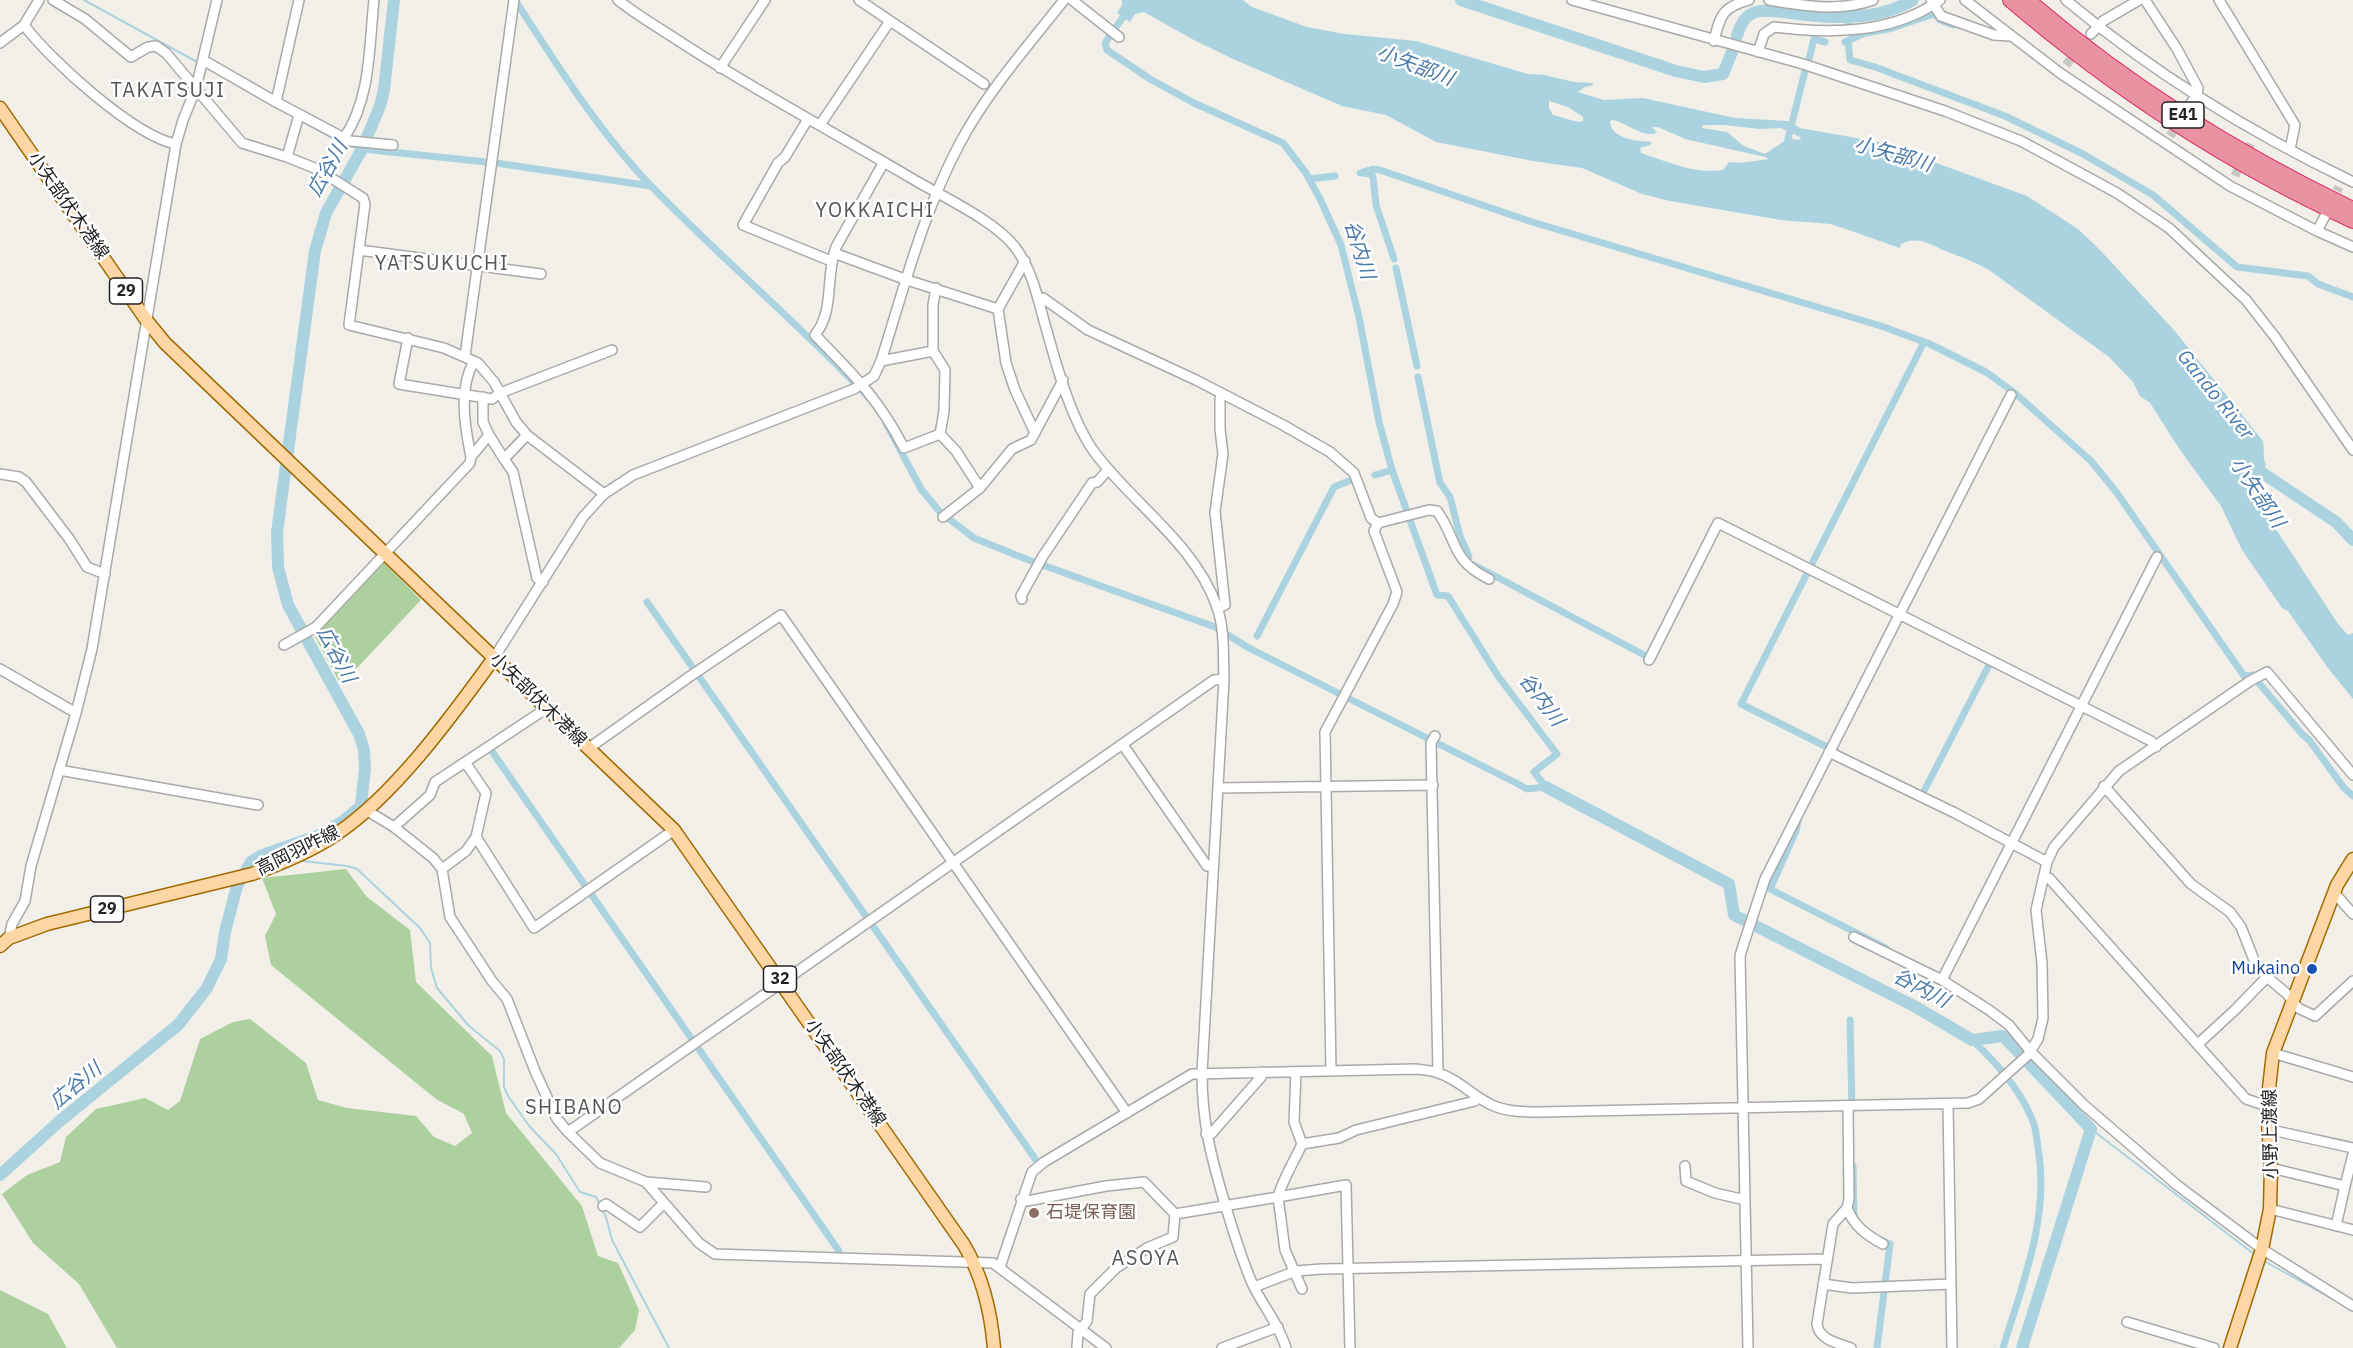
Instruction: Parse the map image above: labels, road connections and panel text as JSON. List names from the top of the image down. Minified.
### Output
{"streets":{"highway":["E41"],"main road":["小矢部伏木港線","29","高岡羽咋線","32","小野上渡線"]},"crossings":[["小矢部伏木港線","高岡羽咋線"]],"districts":["TAKATSUJI","YOKKAICHI","YATSUKUCHI","SHIBANO","ASOYA"],"water":["小矢部川","広谷川","谷内川","Gando River"],"places":["Mukaino","石堤保育園"]}
